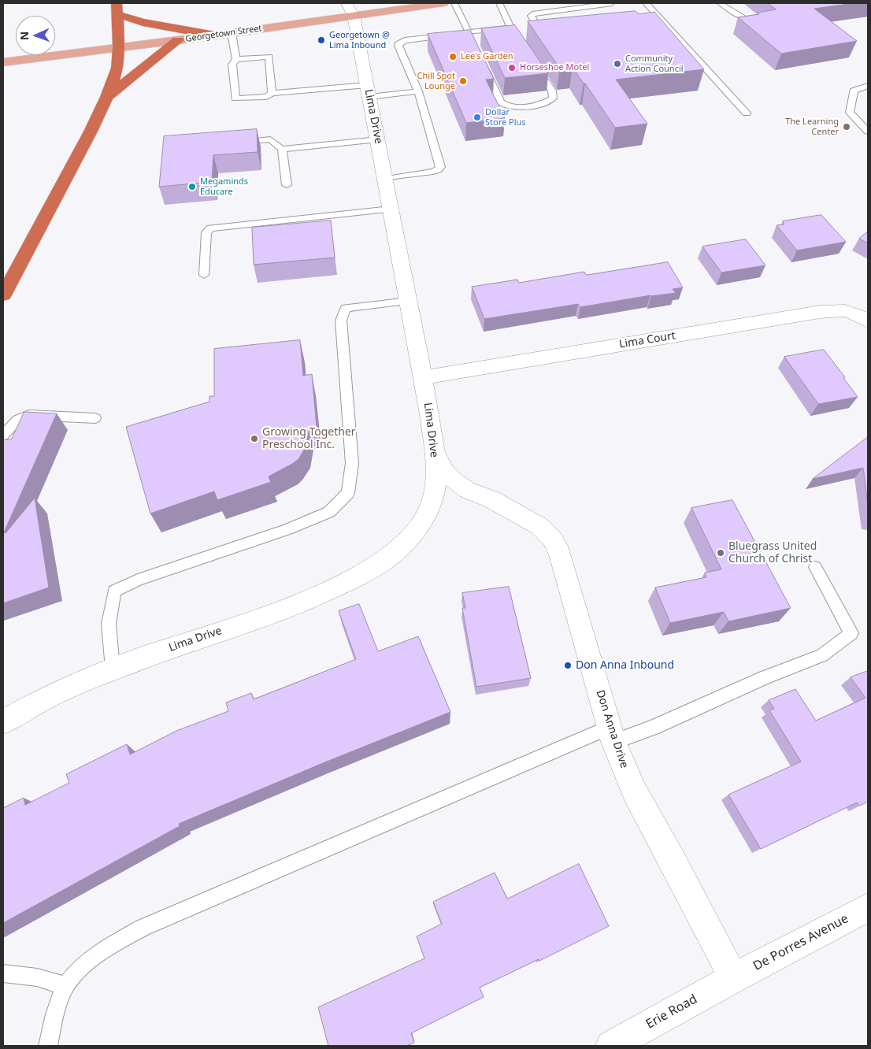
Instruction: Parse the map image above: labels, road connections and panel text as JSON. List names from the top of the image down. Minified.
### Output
{"streets":{"main road":["Georgetown Street"],"street":["Lima Drive","Lima Court","Don Anna Drive","De Porres Avenue","Erie Road"]},"crossings":[["Georgetown Street","Lima Drive"],["Lima Drive","Lima Court"],["Lima Drive","Don Anna Drive"],["Don Anna Drive","De Porres Avenue"],["Don Anna Drive","Erie Road"],["De Porres Avenue","Erie Road"]],"places":["Georgetown @ Lima Inbound","Lee's Garden","Community Action Council","Horseshoe Motel","Chill Spot Lounge","Dollar Store Plus","The Learning Center","Megaminds Educare","Growing Together Preschool Inc.","Bluegrass United Church of Christ","Don Anna Inbound"],"north":"left"}
